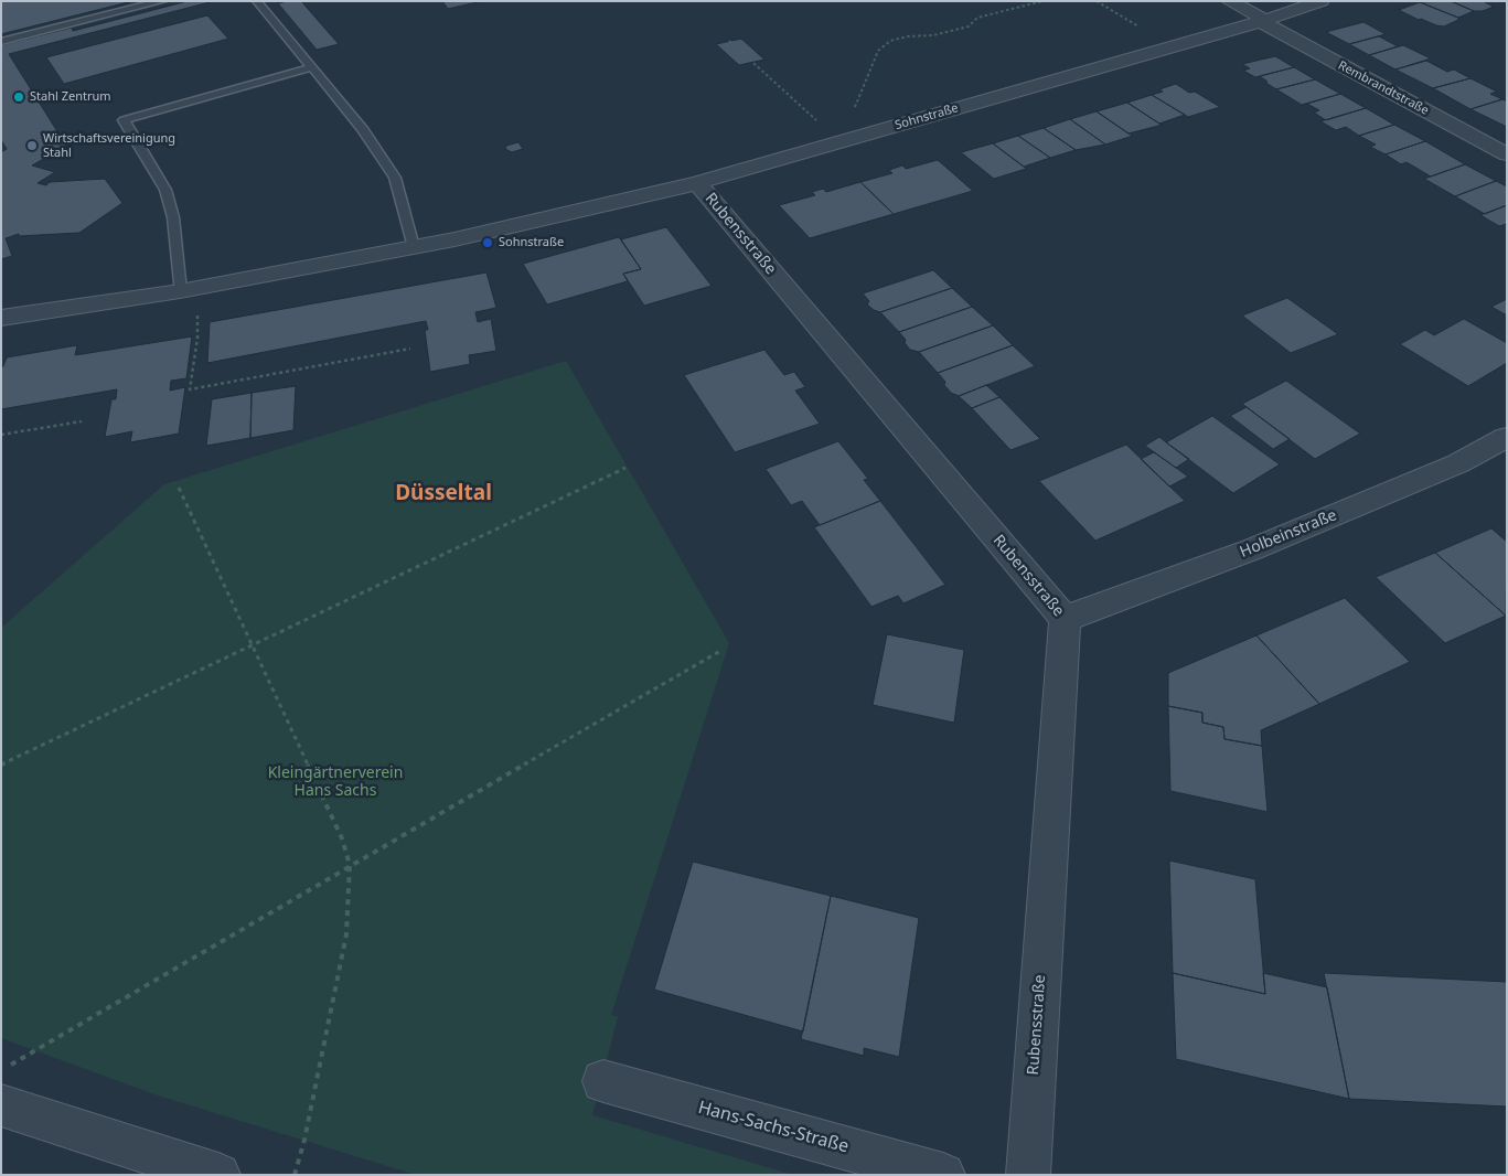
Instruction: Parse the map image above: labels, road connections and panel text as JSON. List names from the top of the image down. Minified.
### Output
{"streets":{"street":["Rembrandtstraße","Sohnstraße","Rubensstraße","Holbeinstraße","Hans-Sachs-Straße"]},"crossings":[["Rembrandtstraße","Sohnstraße"],["Sohnstraße","Rubensstraße"],["Rubensstraße","Holbeinstraße"]],"districts":["Düsseltal"],"parks":["Kleingärtnerverein Hans Sachs"],"places":["Stahl Zentrum","Wirtschaftsvereinigung Stahl","Sohnstraße"]}
